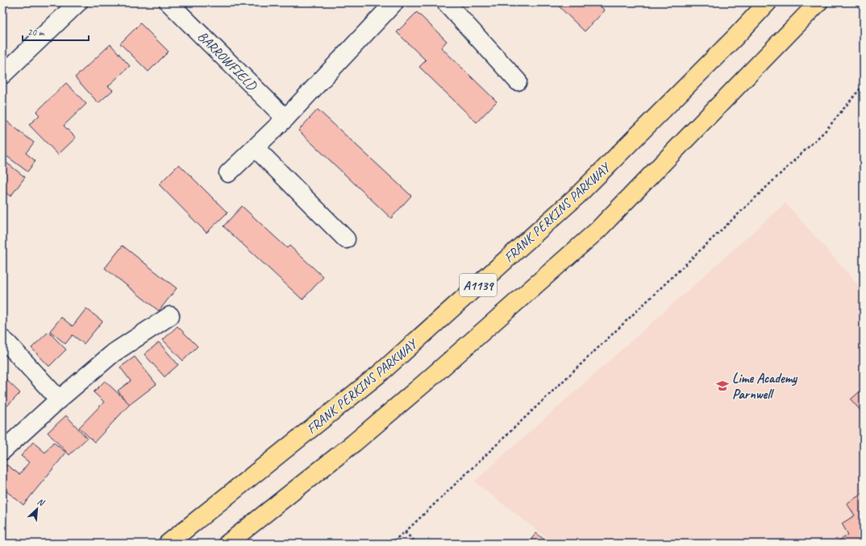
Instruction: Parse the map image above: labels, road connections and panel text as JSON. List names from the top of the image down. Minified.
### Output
{"streets":{"highway":["FRANK PERKINS PARKWAY","A1139"],"street":["BARROWFIELD"]},"places":{"school or university":["Lime Academy Parnwell"]},"scale_bar":"20 m","north":"top right"}
